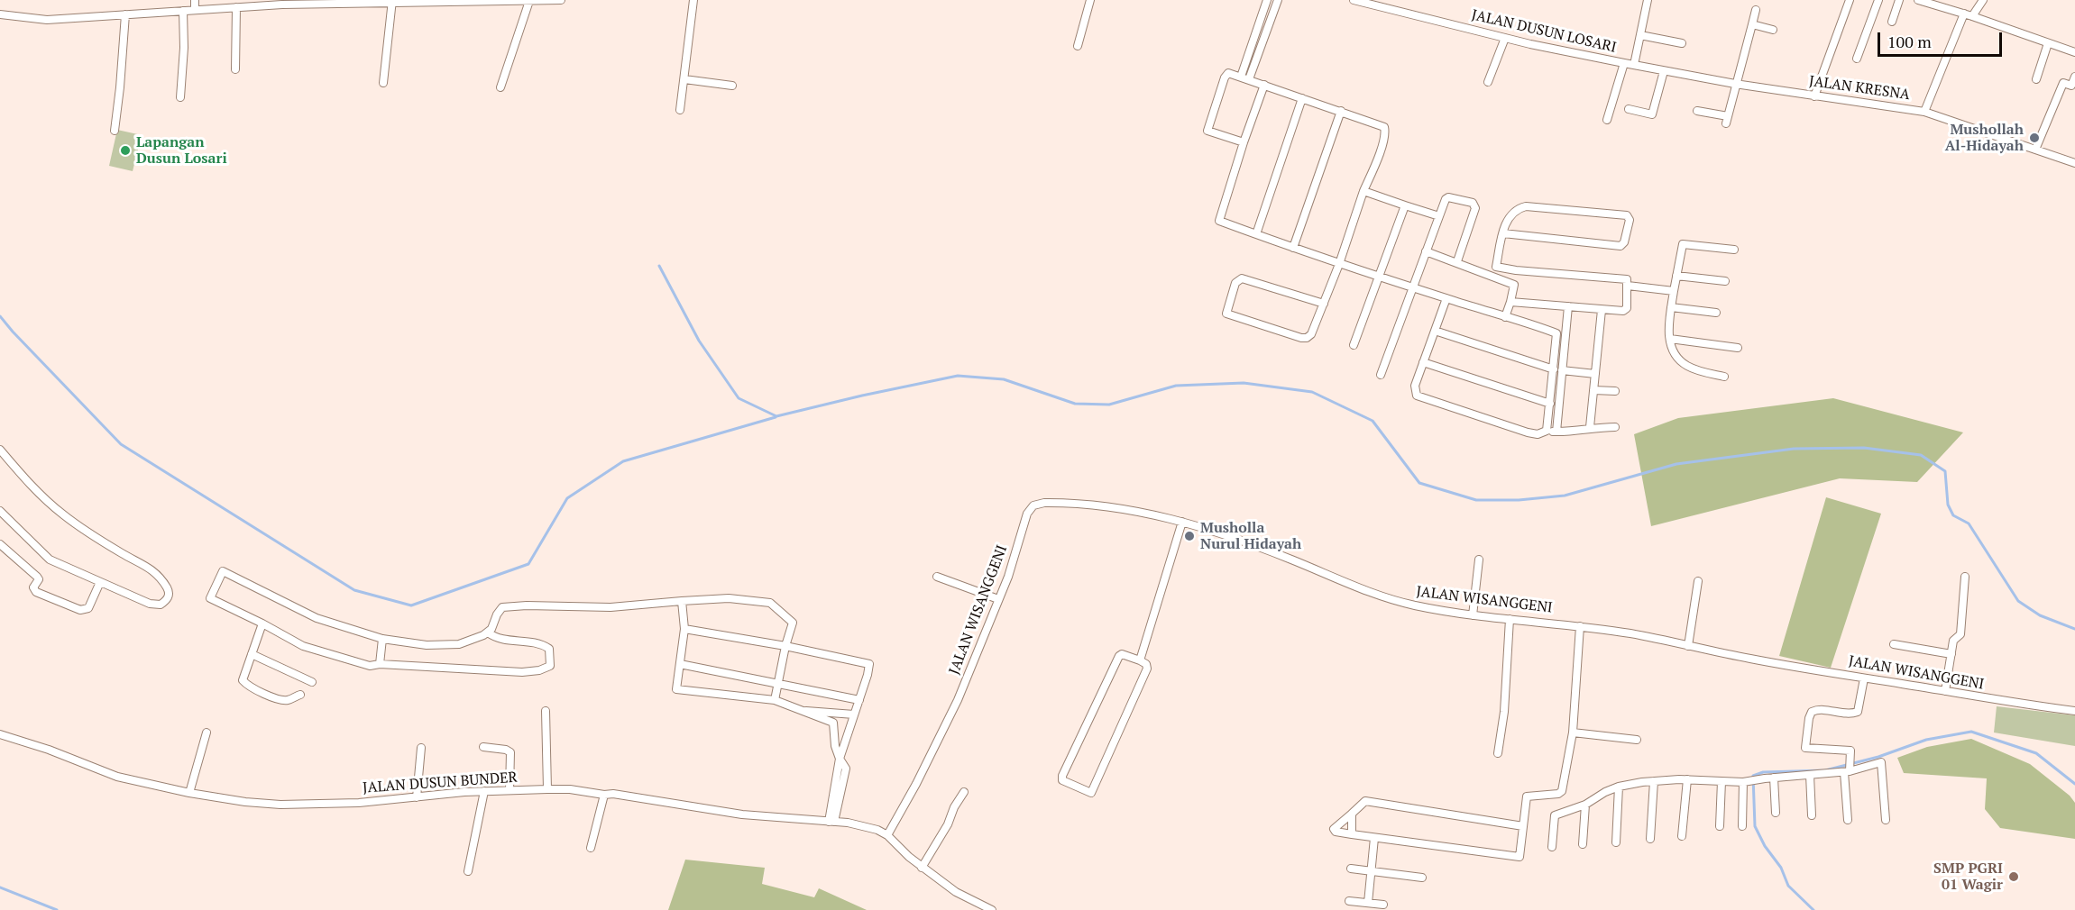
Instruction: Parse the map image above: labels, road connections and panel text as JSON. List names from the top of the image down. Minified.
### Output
{"streets":{"street":["JALAN DUSUN LOSARI","JALAN KRESNA","JALAN WISANGGENI","JALAN DUSUN BUNDER"]},"crossings":[["JALAN DUSUN LOSARI","JALAN KRESNA"],["JALAN WISANGGENI","JALAN DUSUN BUNDER"]],"places":["Mushollah Al-Hidayah","Lapangan Dusun Losari","Musholla Nurul Hidayah","SMP PGRI 01 Wagir"],"scale_bar":"100 m"}
